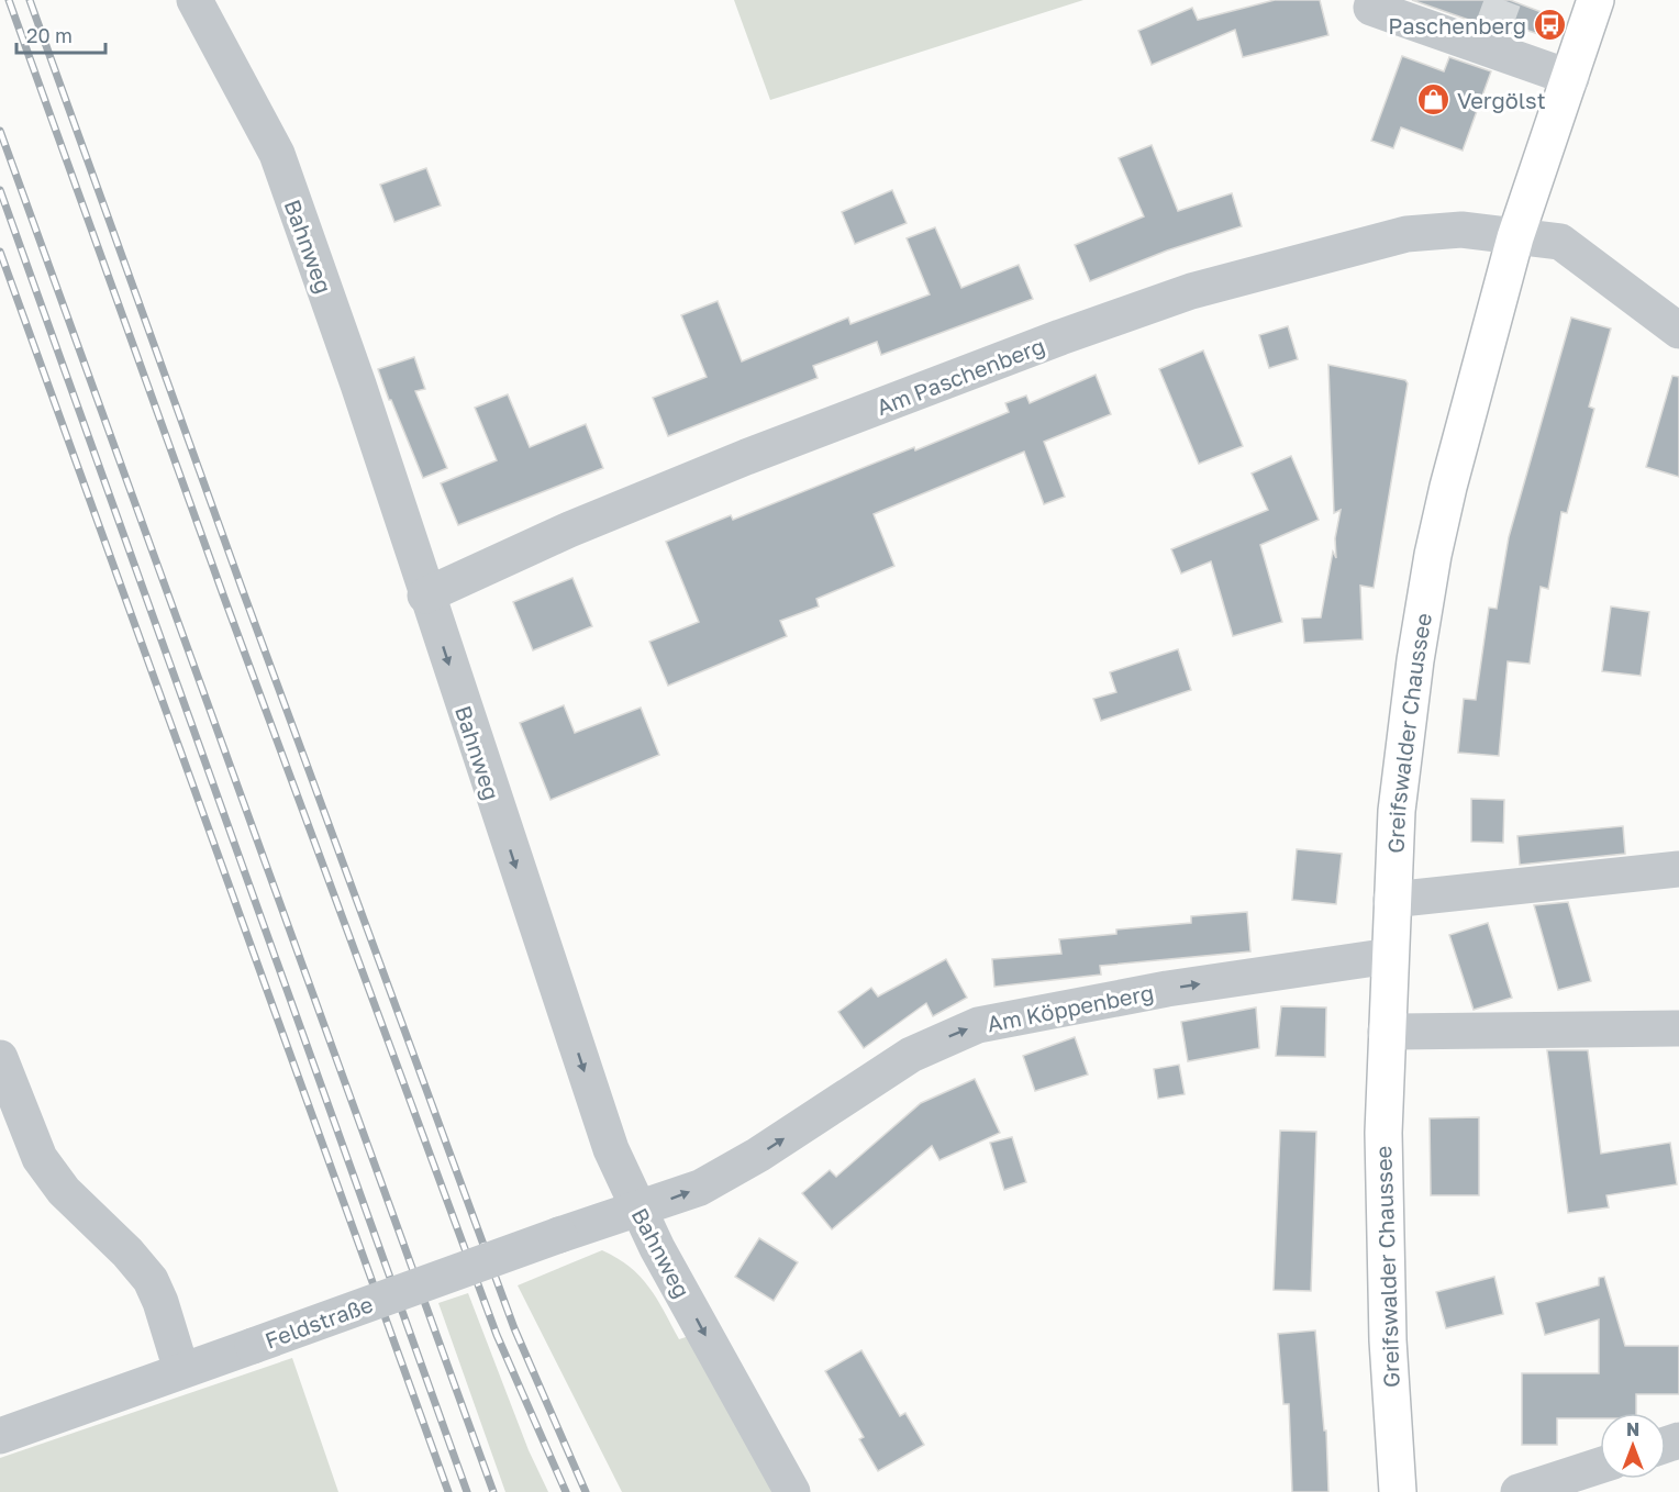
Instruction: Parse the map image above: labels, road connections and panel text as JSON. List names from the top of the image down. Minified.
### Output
{"streets":{"main road":["Greifswalder Chaussee"],"street":["Bahnweg","Am Paschenberg","Am Köppenberg","Feldstraße"]},"crossings":[["Bahnweg","Am Paschenberg"],["Bahnweg","Am Köppenberg"],["Bahnweg","Feldstraße"],["Am Paschenberg","Greifswalder Chaussee"],["Greifswalder Chaussee","Am Köppenberg"],["Am Köppenberg","Feldstraße"]],"one_way":["Bahnweg","Am Köppenberg"],"places":{"bus stop":["Paschenberg"],"shop":["Vergölst"]},"scale_bar":"20 m","north":"top"}
